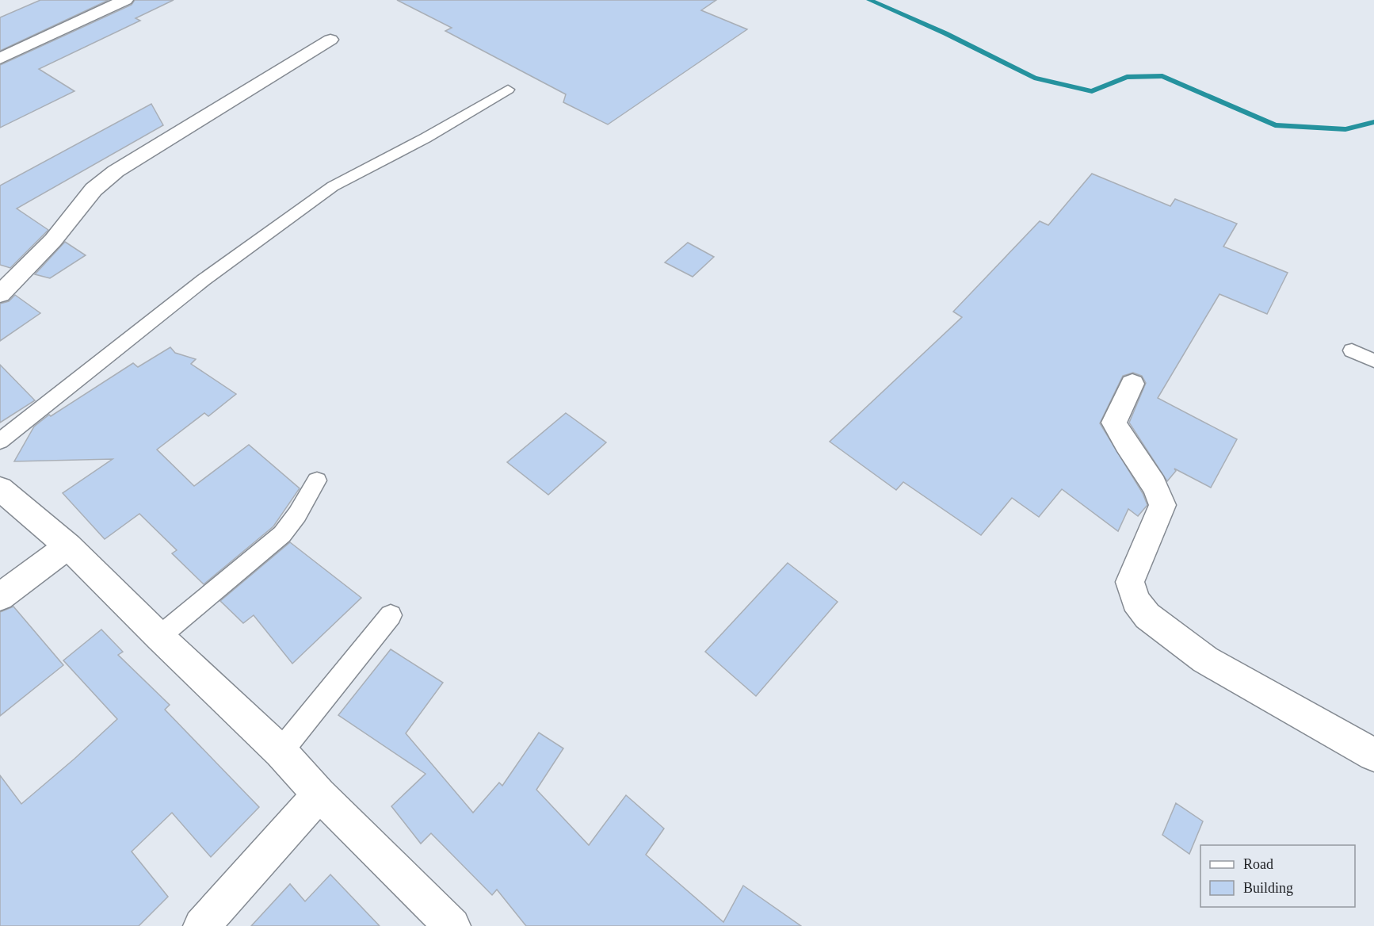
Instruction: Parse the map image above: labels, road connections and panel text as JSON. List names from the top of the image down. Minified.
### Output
{"legend":["Road","Building"]}
